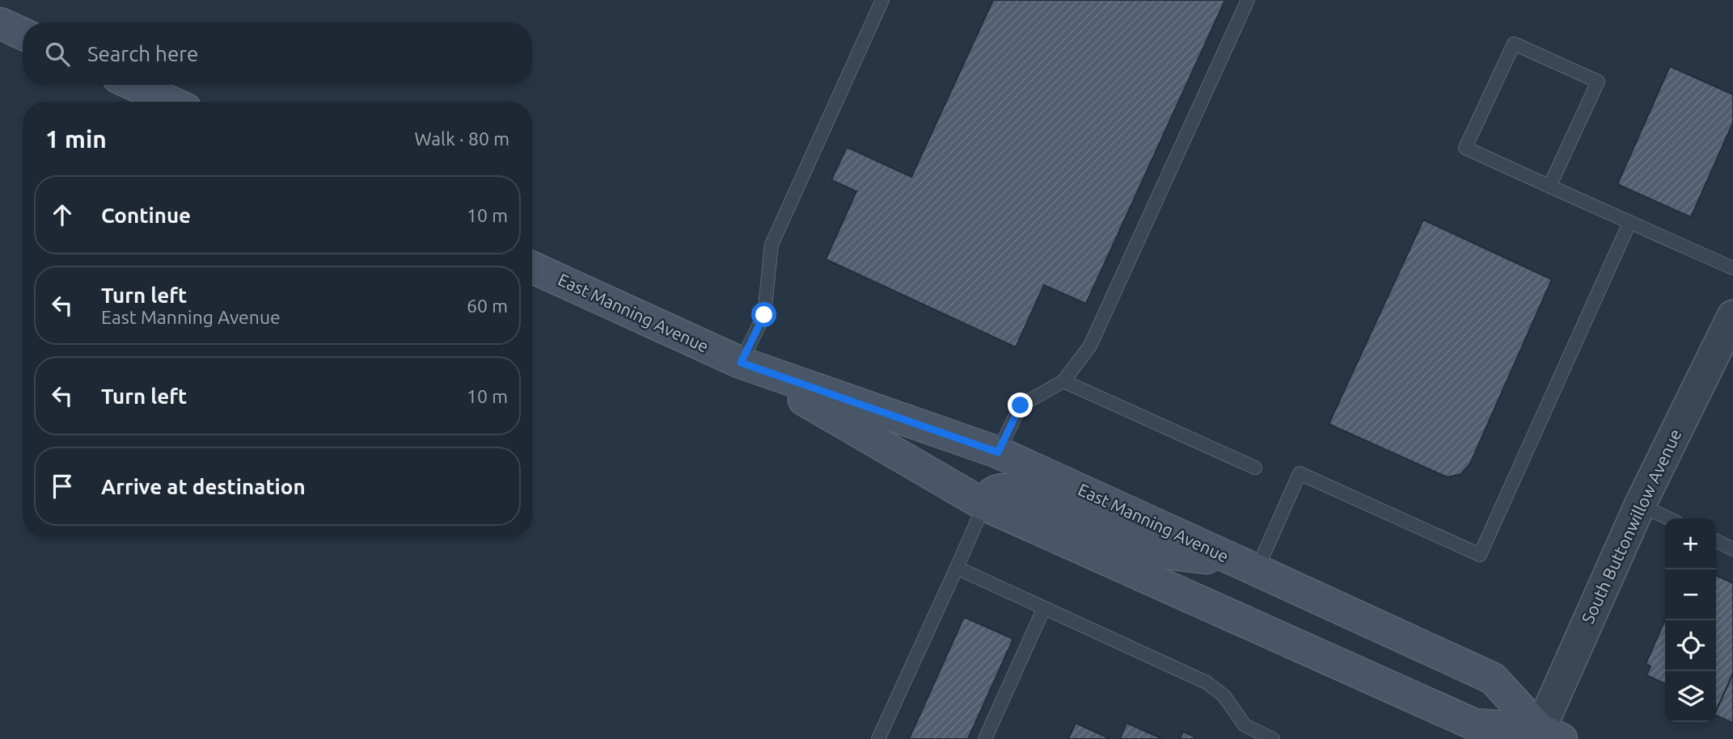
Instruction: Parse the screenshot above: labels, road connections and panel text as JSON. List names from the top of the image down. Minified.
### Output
{"streets":{"main road":["East Manning Avenue"],"street":["South Buttonwillow Avenue"]},"crossings":[["East Manning Avenue","South Buttonwillow Avenue"]],"page":{"search":"Search here","heading":["1 min","Walk · 80 m"],"list":[["Continue","10 m"],["Turn left","East Manning Avenue","60 m"],["Turn left","10 m"],"Arrive at destination"],"map_buttons":["+","−"]}}
